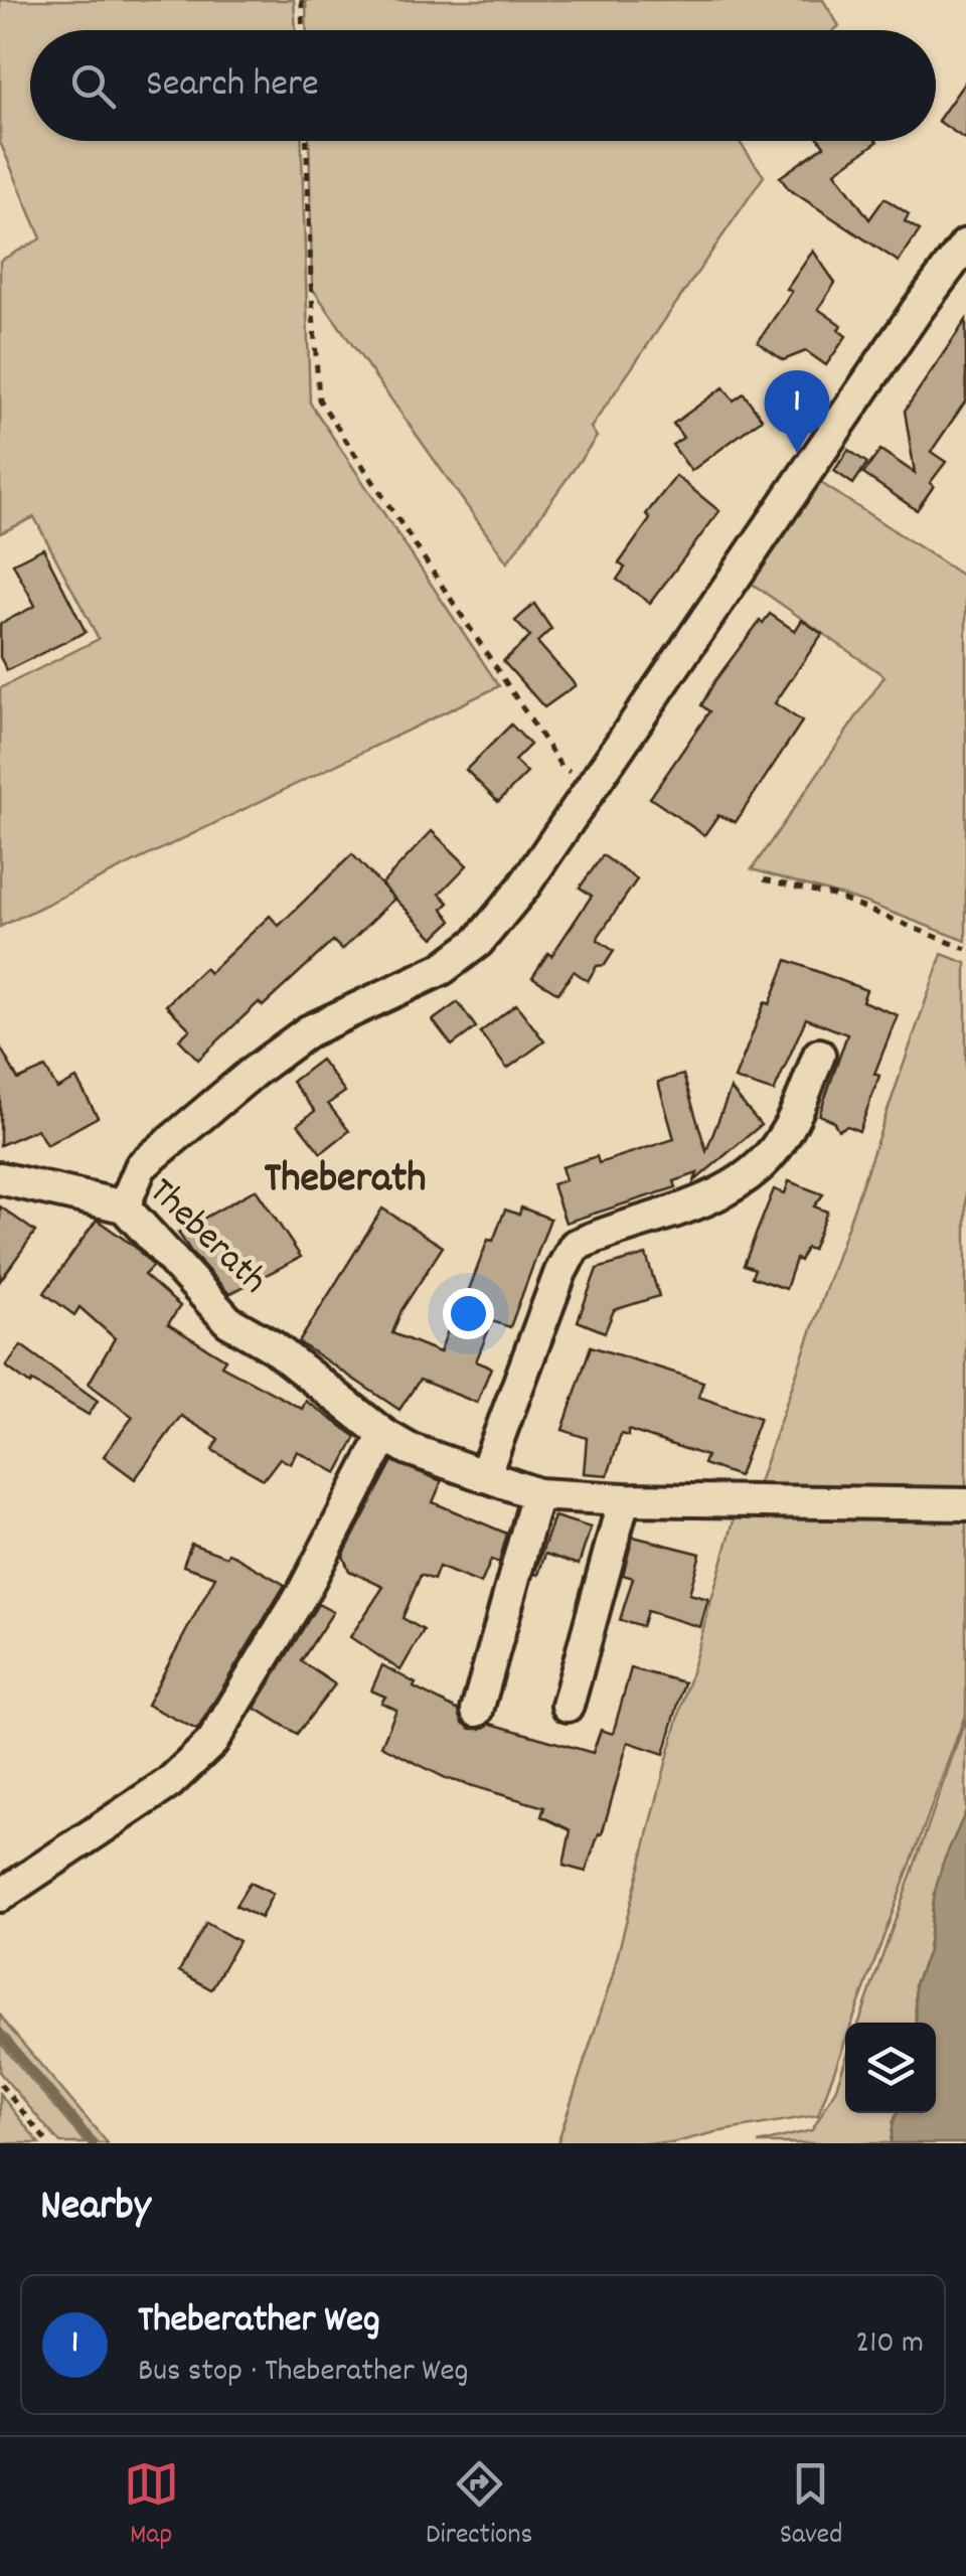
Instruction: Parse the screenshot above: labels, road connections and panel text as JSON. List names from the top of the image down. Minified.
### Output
{"streets":{"street":["Theberath"]},"districts":["Theberath"],"page":{"search":"Search here","pins":"1","heading":"Nearby","list":[{"mark":"1","name":"Theberather Weg","note":"Bus stop · Theberather Weg","value":"210 m"}],"nav":["Map","Directions","Saved"]}}
